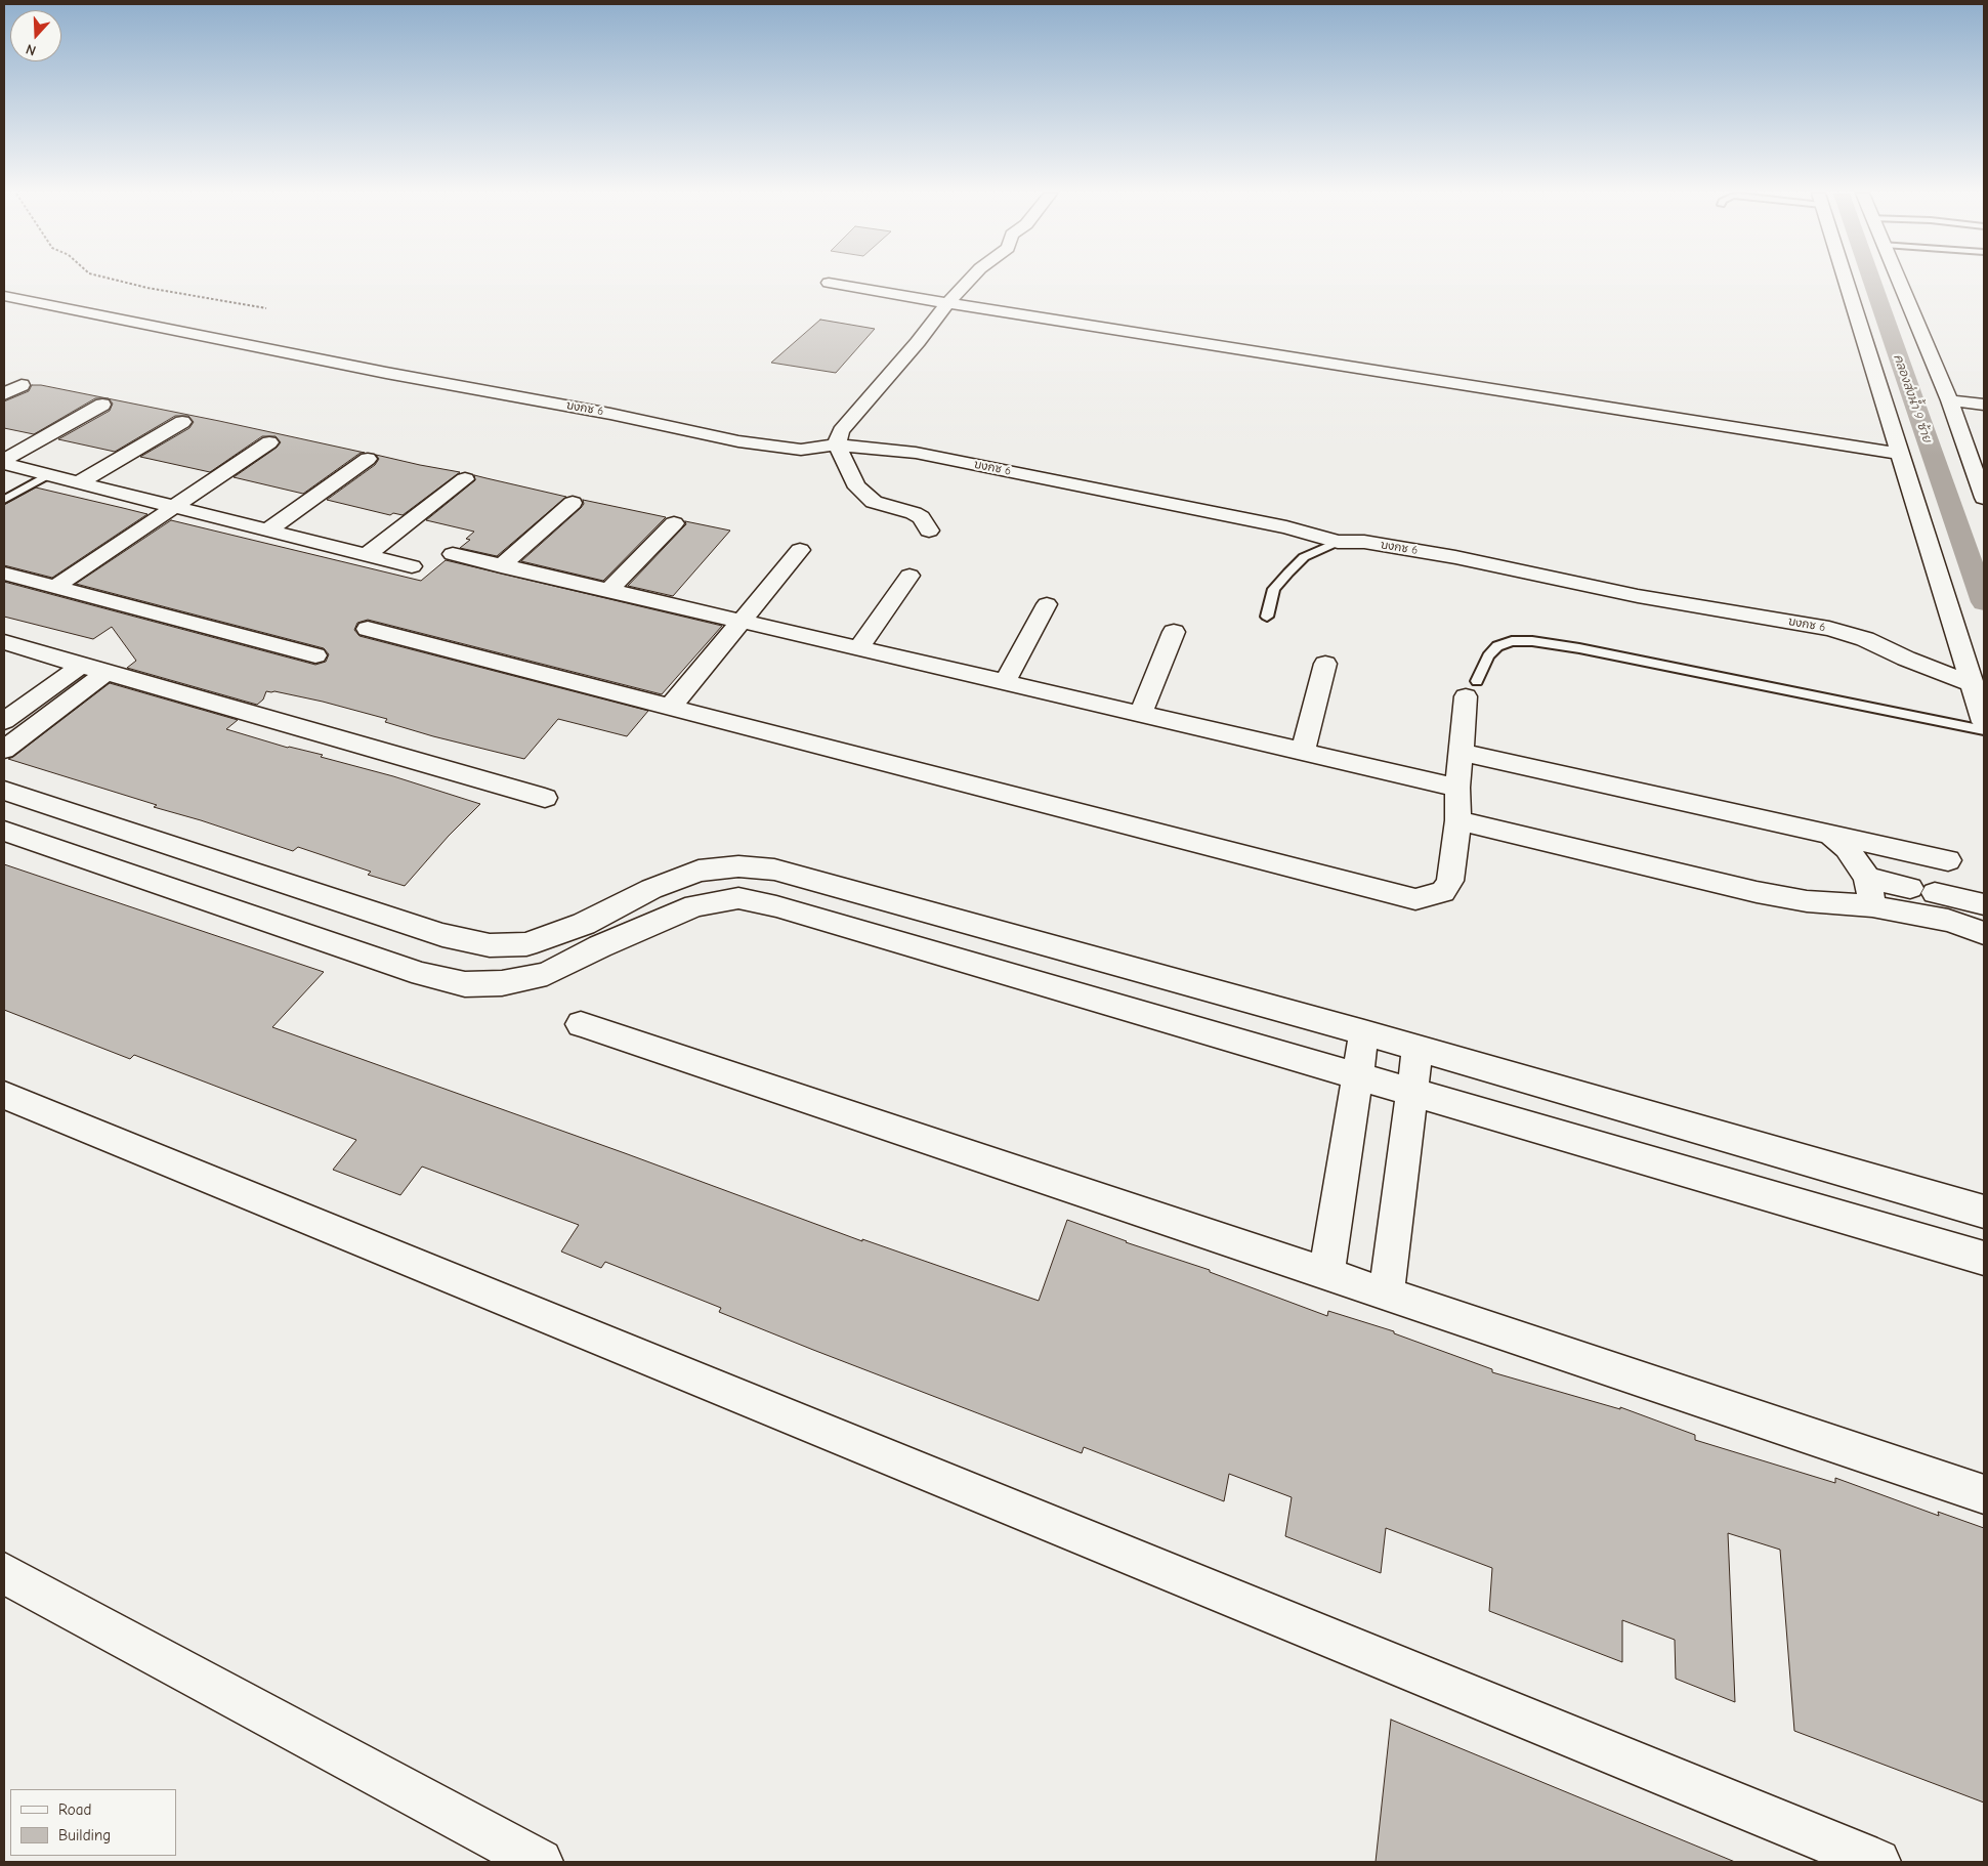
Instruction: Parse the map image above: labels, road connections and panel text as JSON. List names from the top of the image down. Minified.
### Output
{"streets":{"street":["บงกช 6"]},"water":["คลองส่งน้ำ 9 ซ้าย"],"legend":["Road","Building"],"north":"bottom"}
